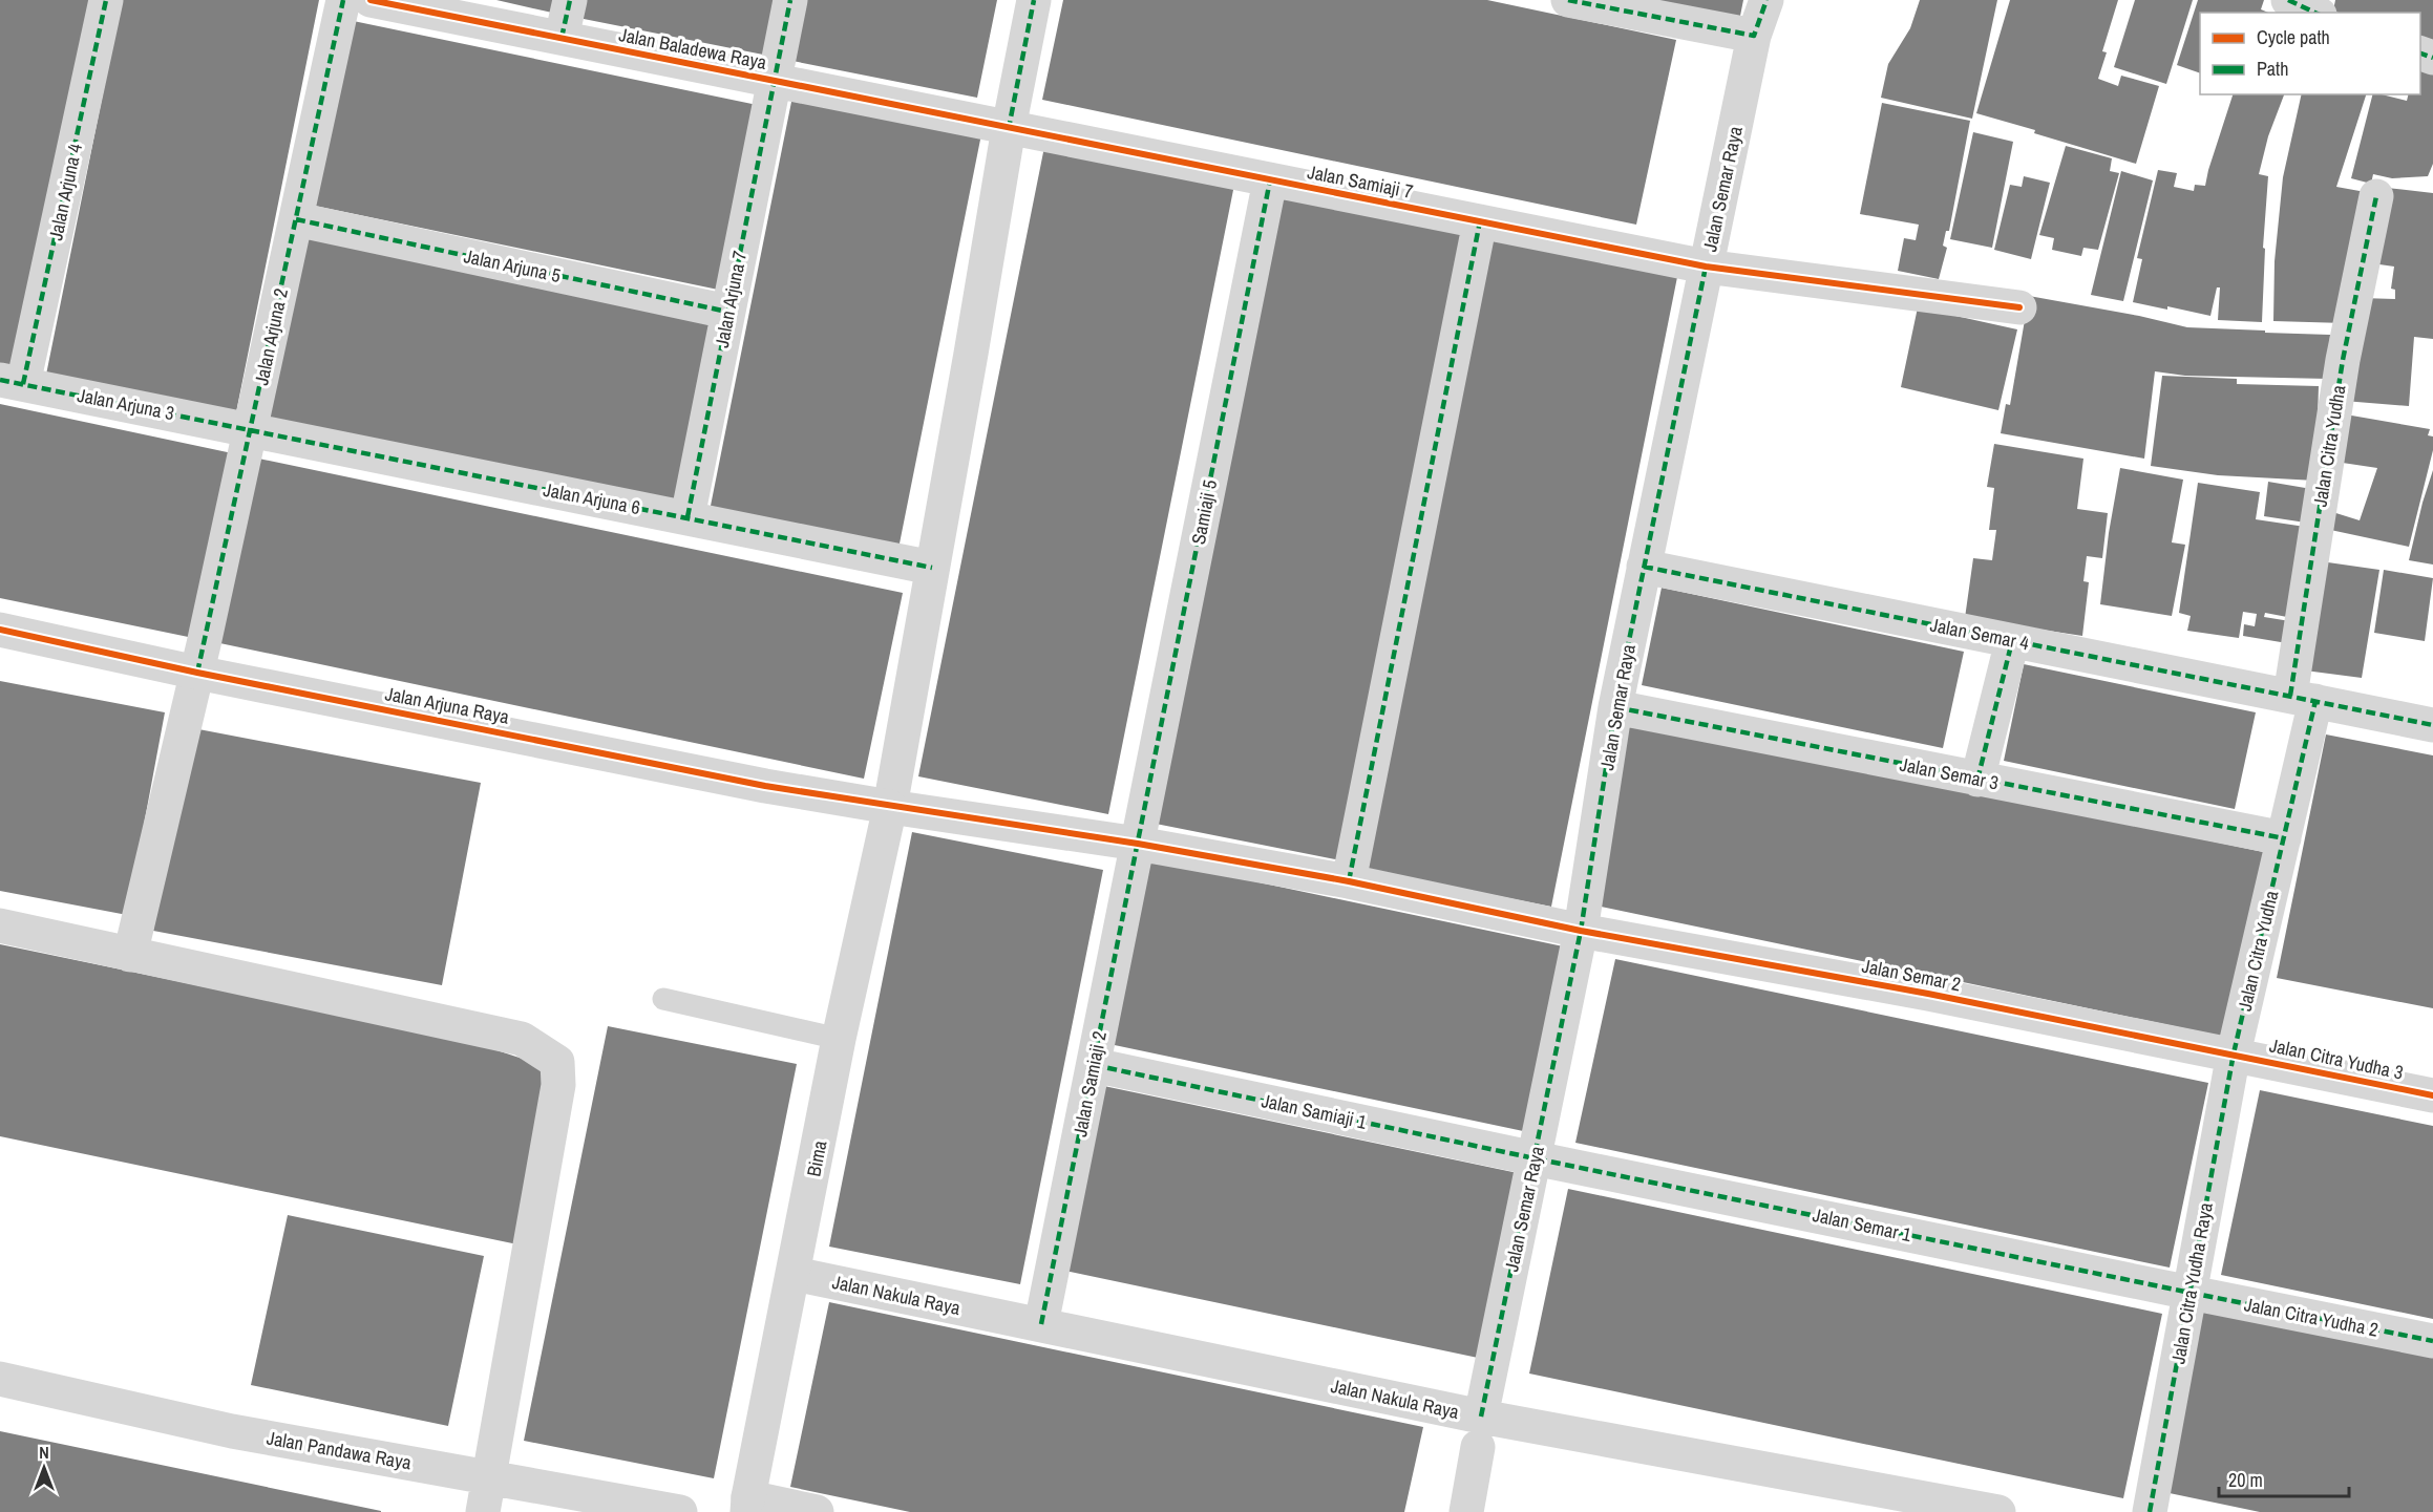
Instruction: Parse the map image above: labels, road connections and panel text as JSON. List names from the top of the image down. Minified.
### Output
{"streets":{"street":["Jalan Baladewa Raya","Jalan Samiaji 7","Jalan Semar Raya","Jalan Arjuna 4","Jalan Arjuna 5","Jalan Arjuna 7","Jalan Arjuna 2","Jalan Arjuna 3","Jalan Citra Yudha","Jalan Arjuna 6","Samiaji 5","Jalan Semar 4","Jalan Arjuna Raya","Jalan Semar 3","Jalan Semar 2","Jalan Citra Yudha 3","Jalan Samiaji 2","Jalan Samiaji 1","Bima","Jalan Semar 1","Jalan Citra Yudha Raya","Jalan Nakula Raya","Jalan Citra Yudha 2","Jalan Pandawa Raya"]},"crossings":[["Jalan Baladewa Raya","Jalan Samiaji 7"],["Jalan Baladewa Raya","Jalan Arjuna 7"],["Jalan Baladewa Raya","Bima"],["Jalan Samiaji 7","Jalan Semar Raya"],["Jalan Samiaji 7","Samiaji 5"],["Jalan Samiaji 7","Bima"],["Jalan Semar Raya","Jalan Semar 4"],["Jalan Semar Raya","Jalan Semar 3"],["Jalan Semar Raya","Jalan Semar 2"],["Jalan Semar Raya","Jalan Samiaji 1"],["Jalan Semar Raya","Jalan Semar 1"],["Jalan Semar Raya","Jalan Nakula Raya"],["Jalan Arjuna 4","Jalan Arjuna 3"],["Jalan Arjuna 5","Jalan Arjuna 7"],["Jalan Arjuna 5","Jalan Arjuna 2"],["Jalan Arjuna 7","Jalan Arjuna 6"],["Jalan Arjuna 2","Jalan Arjuna 3"],["Jalan Arjuna 2","Jalan Arjuna 6"],["Jalan Arjuna 2","Jalan Arjuna Raya"],["Jalan Arjuna 3","Jalan Arjuna 6"],["Jalan Citra Yudha","Jalan Semar 4"],["Jalan Citra Yudha","Jalan Semar 3"],["Jalan Citra Yudha","Jalan Semar 2"],["Jalan Citra Yudha","Jalan Citra Yudha 3"],["Jalan Citra Yudha","Jalan Citra Yudha Raya"],["Jalan Arjuna 6","Bima"],["Samiaji 5","Jalan Arjuna Raya"],["Samiaji 5","Jalan Semar 2"],["Samiaji 5","Jalan Samiaji 2"],["Jalan Arjuna Raya","Jalan Semar 2"],["Jalan Arjuna Raya","Jalan Samiaji 2"],["Jalan Arjuna Raya","Bima"],["Jalan Semar 2","Jalan Citra Yudha 3"],["Jalan Semar 2","Jalan Samiaji 2"],["Jalan Semar 2","Jalan Citra Yudha Raya"],["Jalan Citra Yudha 3","Jalan Citra Yudha Raya"],["Jalan Samiaji 2","Jalan Samiaji 1"],["Jalan Samiaji 2","Jalan Nakula Raya"],["Jalan Samiaji 1","Jalan Semar 1"],["Bima","Jalan Nakula Raya"],["Jalan Semar 1","Jalan Citra Yudha Raya"],["Jalan Semar 1","Jalan Citra Yudha 2"],["Jalan Citra Yudha Raya","Jalan Citra Yudha 2"]],"legend":["Cycle path","Path"],"scale_bar":"20 m","north":"top"}
